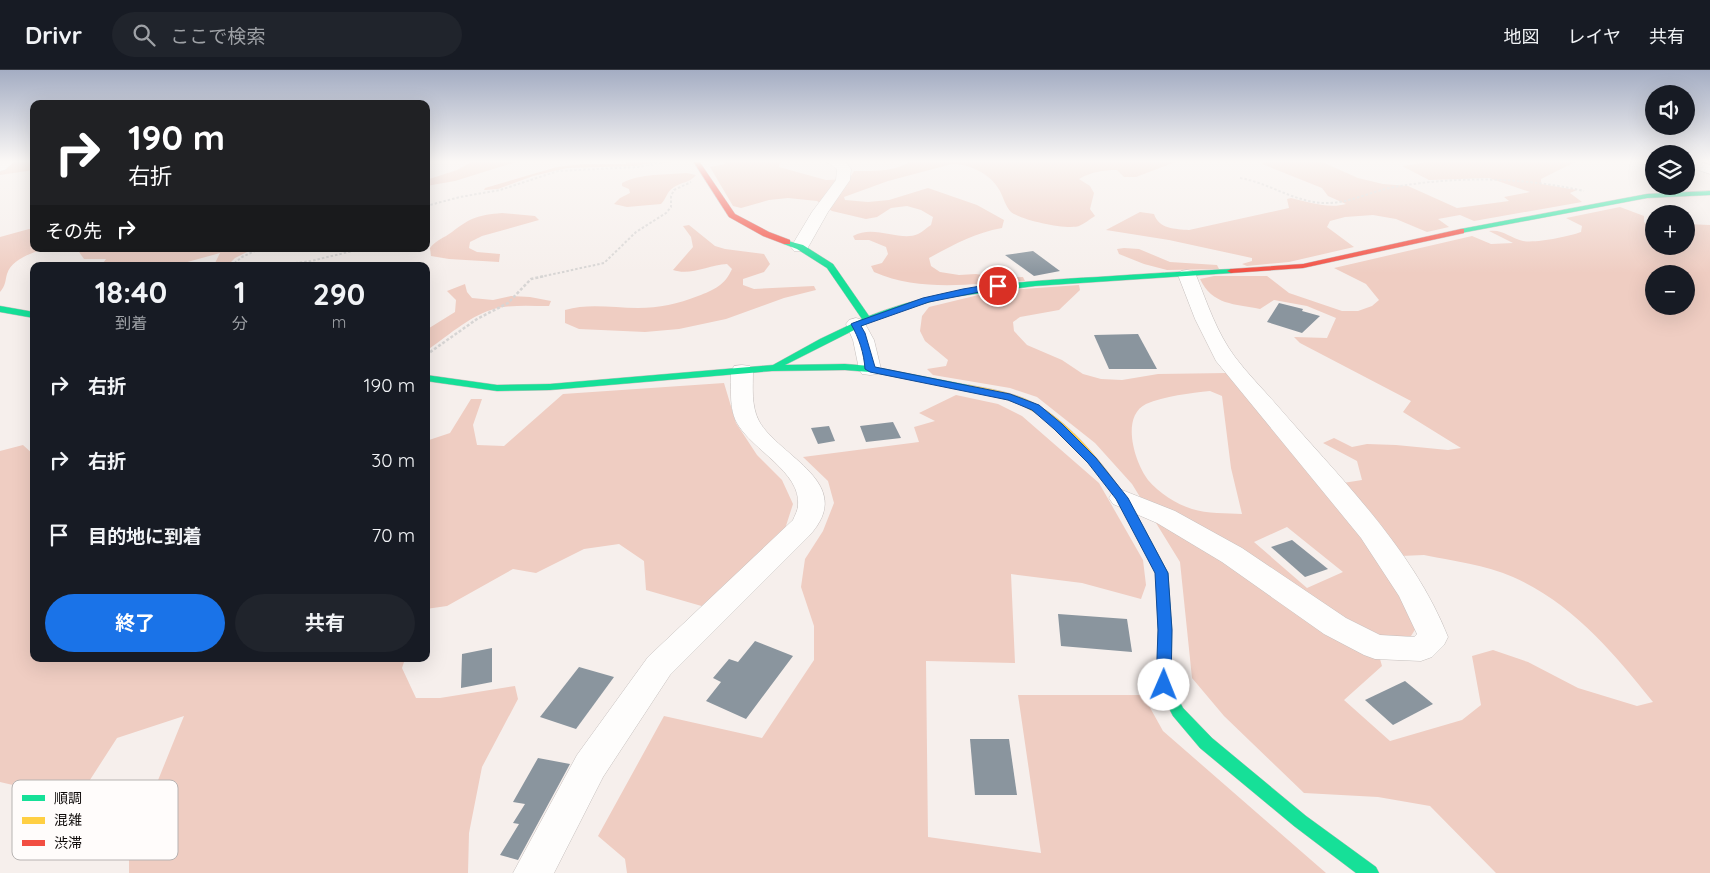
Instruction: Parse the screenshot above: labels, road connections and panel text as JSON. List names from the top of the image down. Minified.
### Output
{"legend":["順調","混雑","渋滞"],"page":{"header":"Drivr","search":"ここで検索","nav":["地図","レイヤ","共有"],"map_buttons":["+","−"],"turn":["190 m","右折"],"then":"その先","eta":["18:40","到着","1","分","290","m"],"list":[{"name":"右折","value":"190 m"},{"name":"右折","value":"30 m"},{"name":"目的地に到着","value":"70 m"}],"buttons":["終了","共有"]}}
